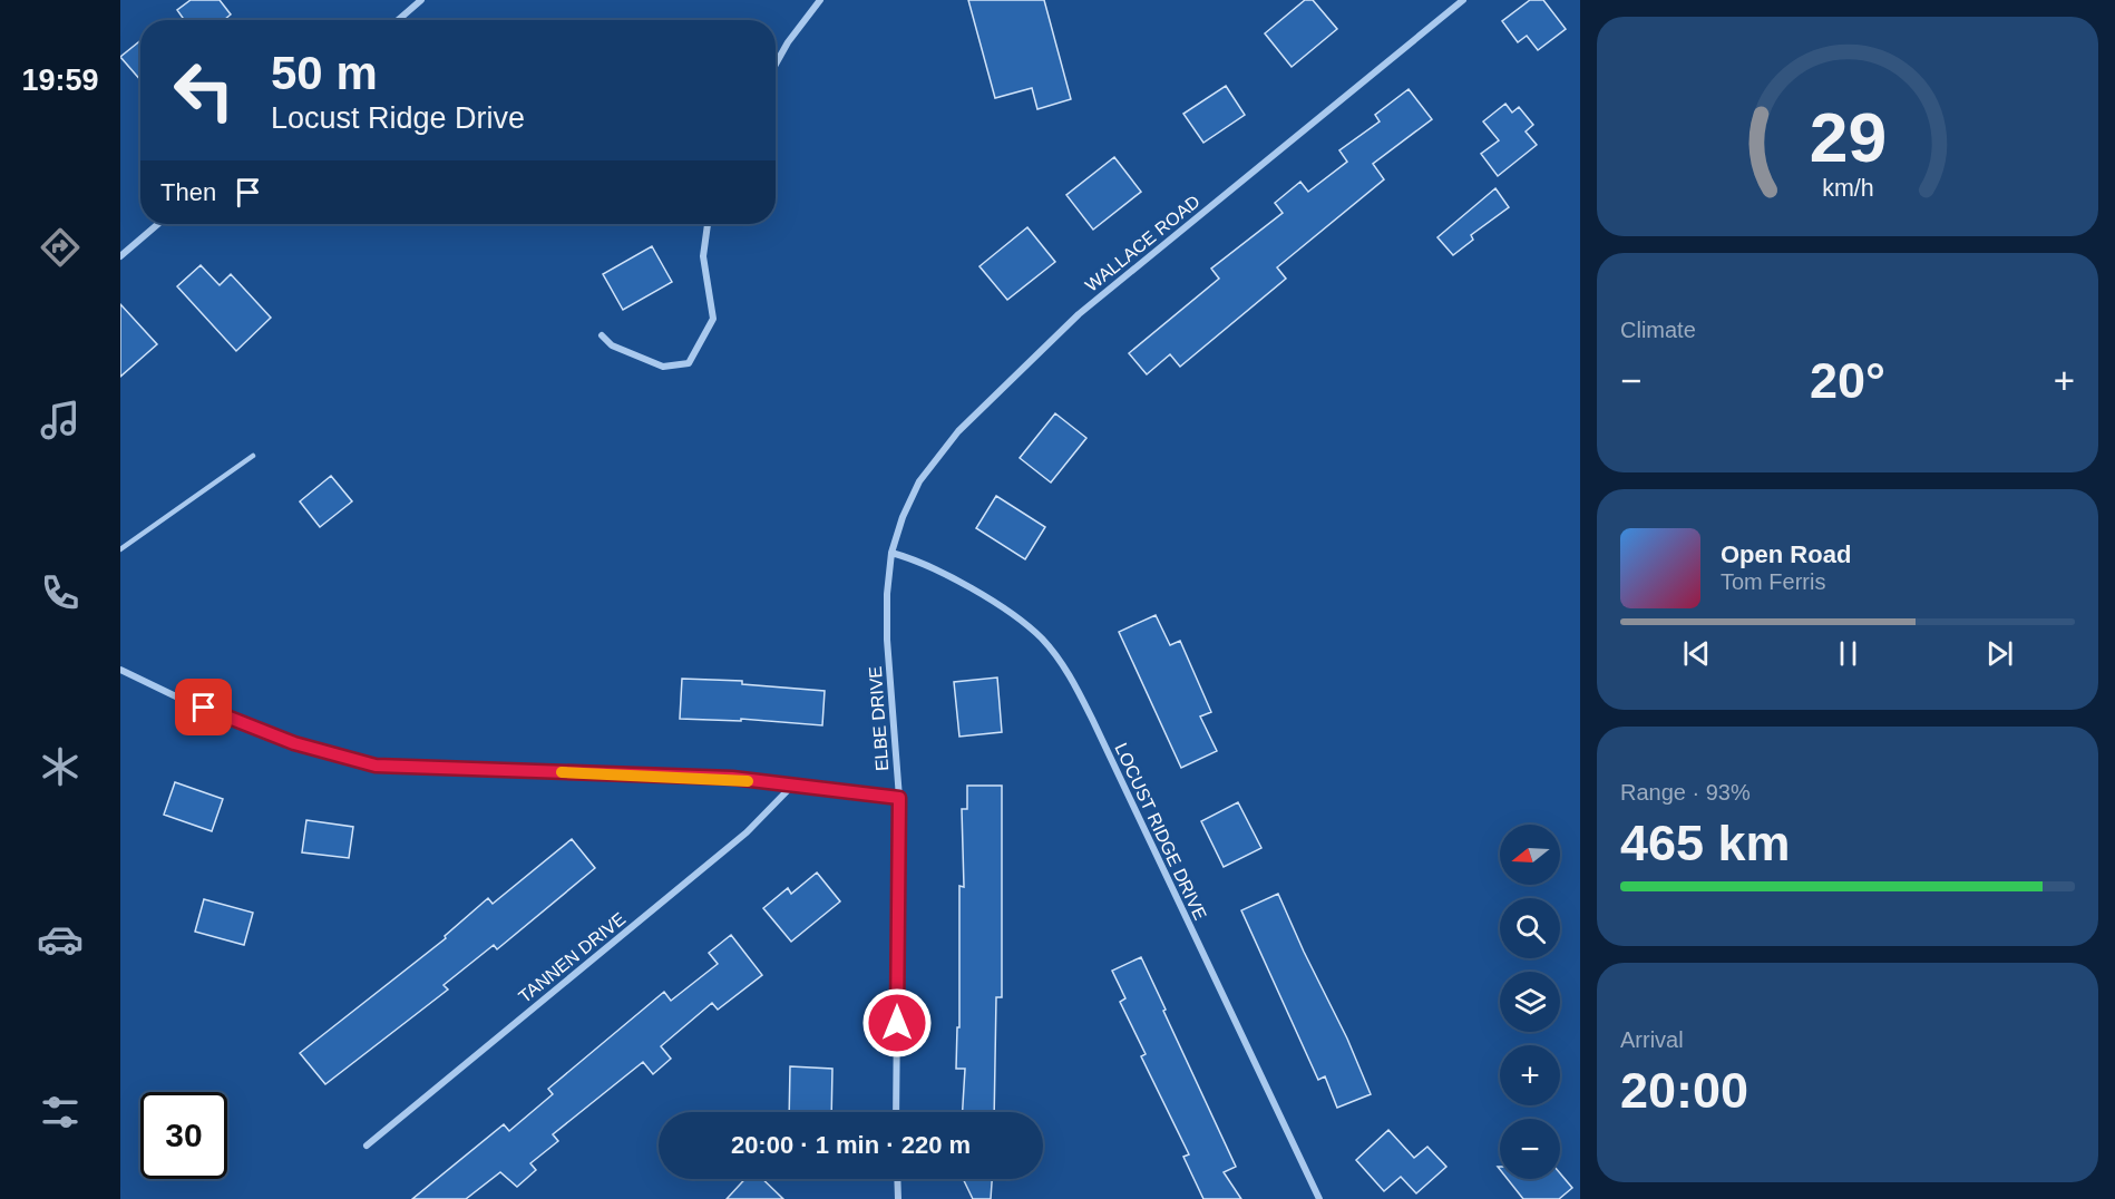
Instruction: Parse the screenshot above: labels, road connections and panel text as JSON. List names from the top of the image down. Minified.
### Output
{"streets":{"street":["WALLACE ROAD","ELBE DRIVE","LOCUST RIDGE DRIVE","TANNEN DRIVE"]},"crossings":[["WALLACE ROAD","ELBE DRIVE"],["WALLACE ROAD","LOCUST RIDGE DRIVE"],["ELBE DRIVE","LOCUST RIDGE DRIVE"]],"north":"left","page":{"tabs":"19:59","turn":["50 m","Locust Ridge Drive"],"then":"Then","tile":["Climate",["Range · 93%","465 km"],["Arrival","20:00"]],"heat":["−","20°","+"],"song":["Open Road","Tom Ferris"],"map_buttons":["+","−"],"limit":"30","trip":"20:00 · 1 min · 220 m","gauge":["29","km/h"]}}
